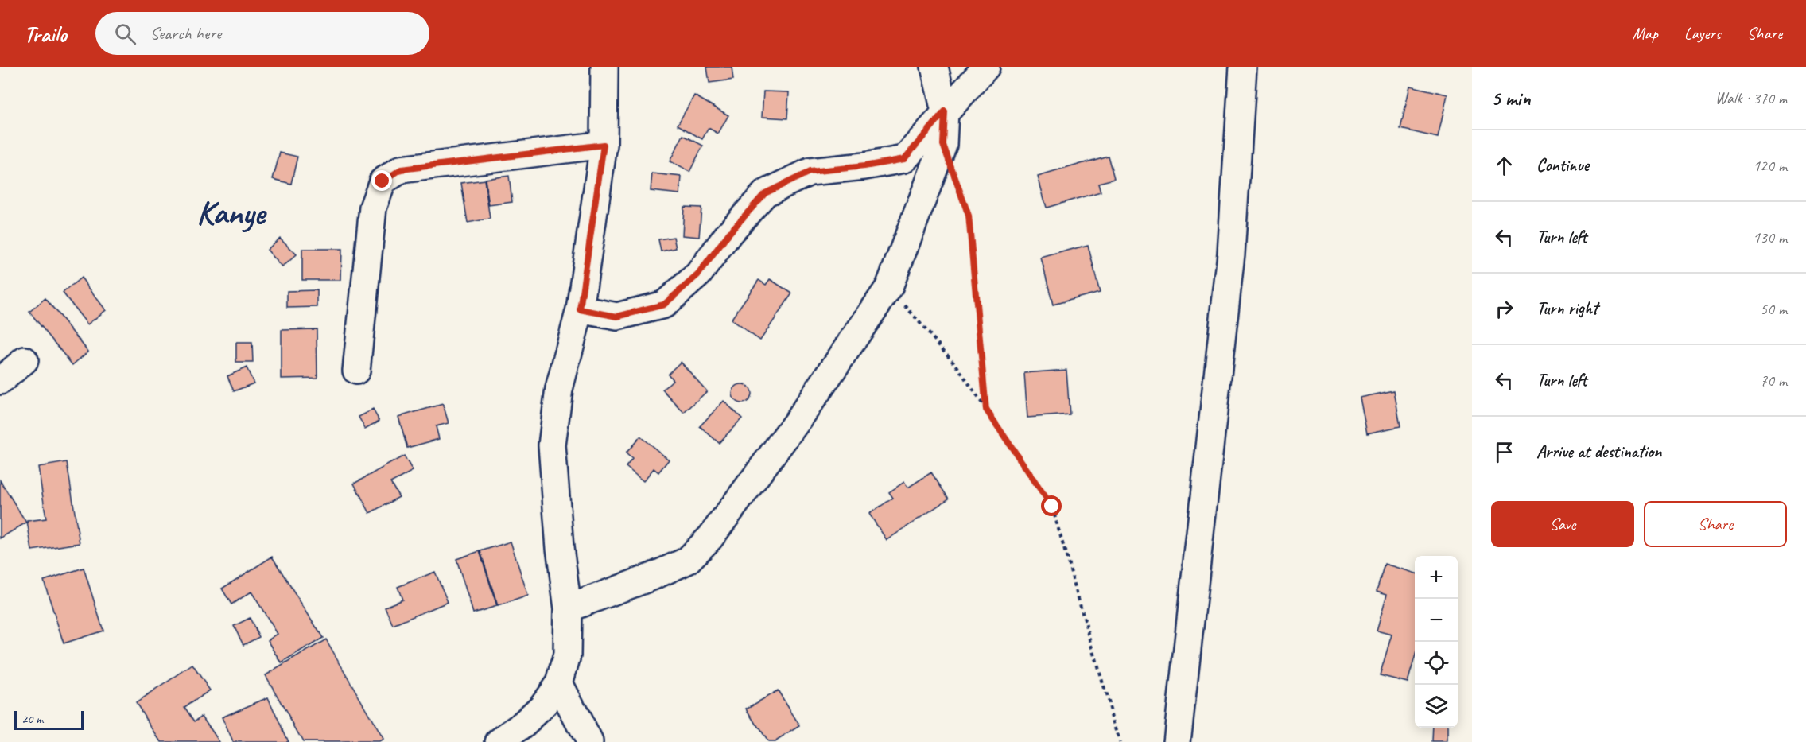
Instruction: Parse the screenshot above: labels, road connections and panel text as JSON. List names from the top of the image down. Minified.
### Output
{"districts":["Kanye"],"scale_bar":"20 m","page":{"header":"Trailo","search":"Search here","nav":["Map","Layers","Share"],"heading":["5 min","Walk · 370 m"],"list":[["Continue","120 m"],["Turn left","130 m"],["Turn right","50 m"],["Turn left","70 m"],"Arrive at destination"],"buttons":["Save","Share"],"map_buttons":["+","−"],"scale":"20 m"}}
